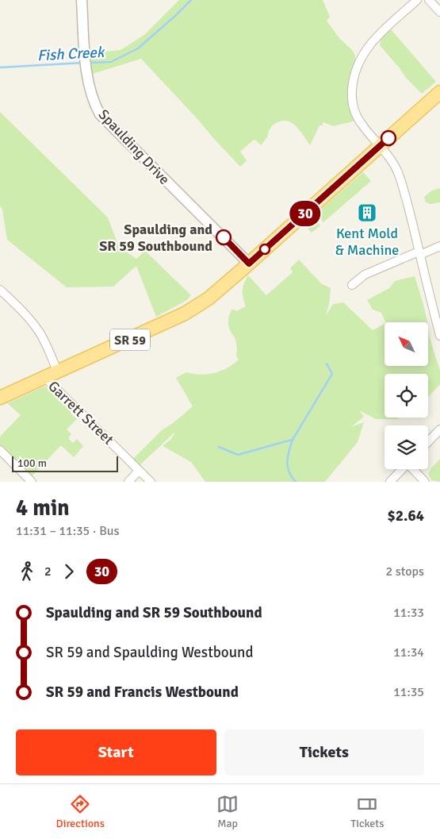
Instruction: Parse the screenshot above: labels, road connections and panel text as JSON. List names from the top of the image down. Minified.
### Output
{"streets":{"main road":["SR 59"],"street":["Spaulding Drive","Garrett Street"]},"crossings":[["Spaulding Drive","SR 59"],["SR 59","Garrett Street"]],"water":["Fish Creek"],"places":{"building":["Kent Mold & Machine"],"other":["Spaulding and SR 59 Southbound"]},"lines":["bus line 30"],"scale_bar":"100 m","north":"top left","page":{"on_map":"30","scale":"100 m","heading":["4 min","11:31 – 11:35 · Bus","$2.64"],"legs":["2","30","2 stops"],"list":[{"name":"Spaulding and SR 59 Southbound","value":"11:33"},{"name":"SR 59 and Spaulding Westbound","value":"11:34"},{"name":"SR 59 and Francis Westbound","value":"11:35"}],"buttons":["Start","Tickets"],"tabs":["Directions","Map","Tickets"]}}
